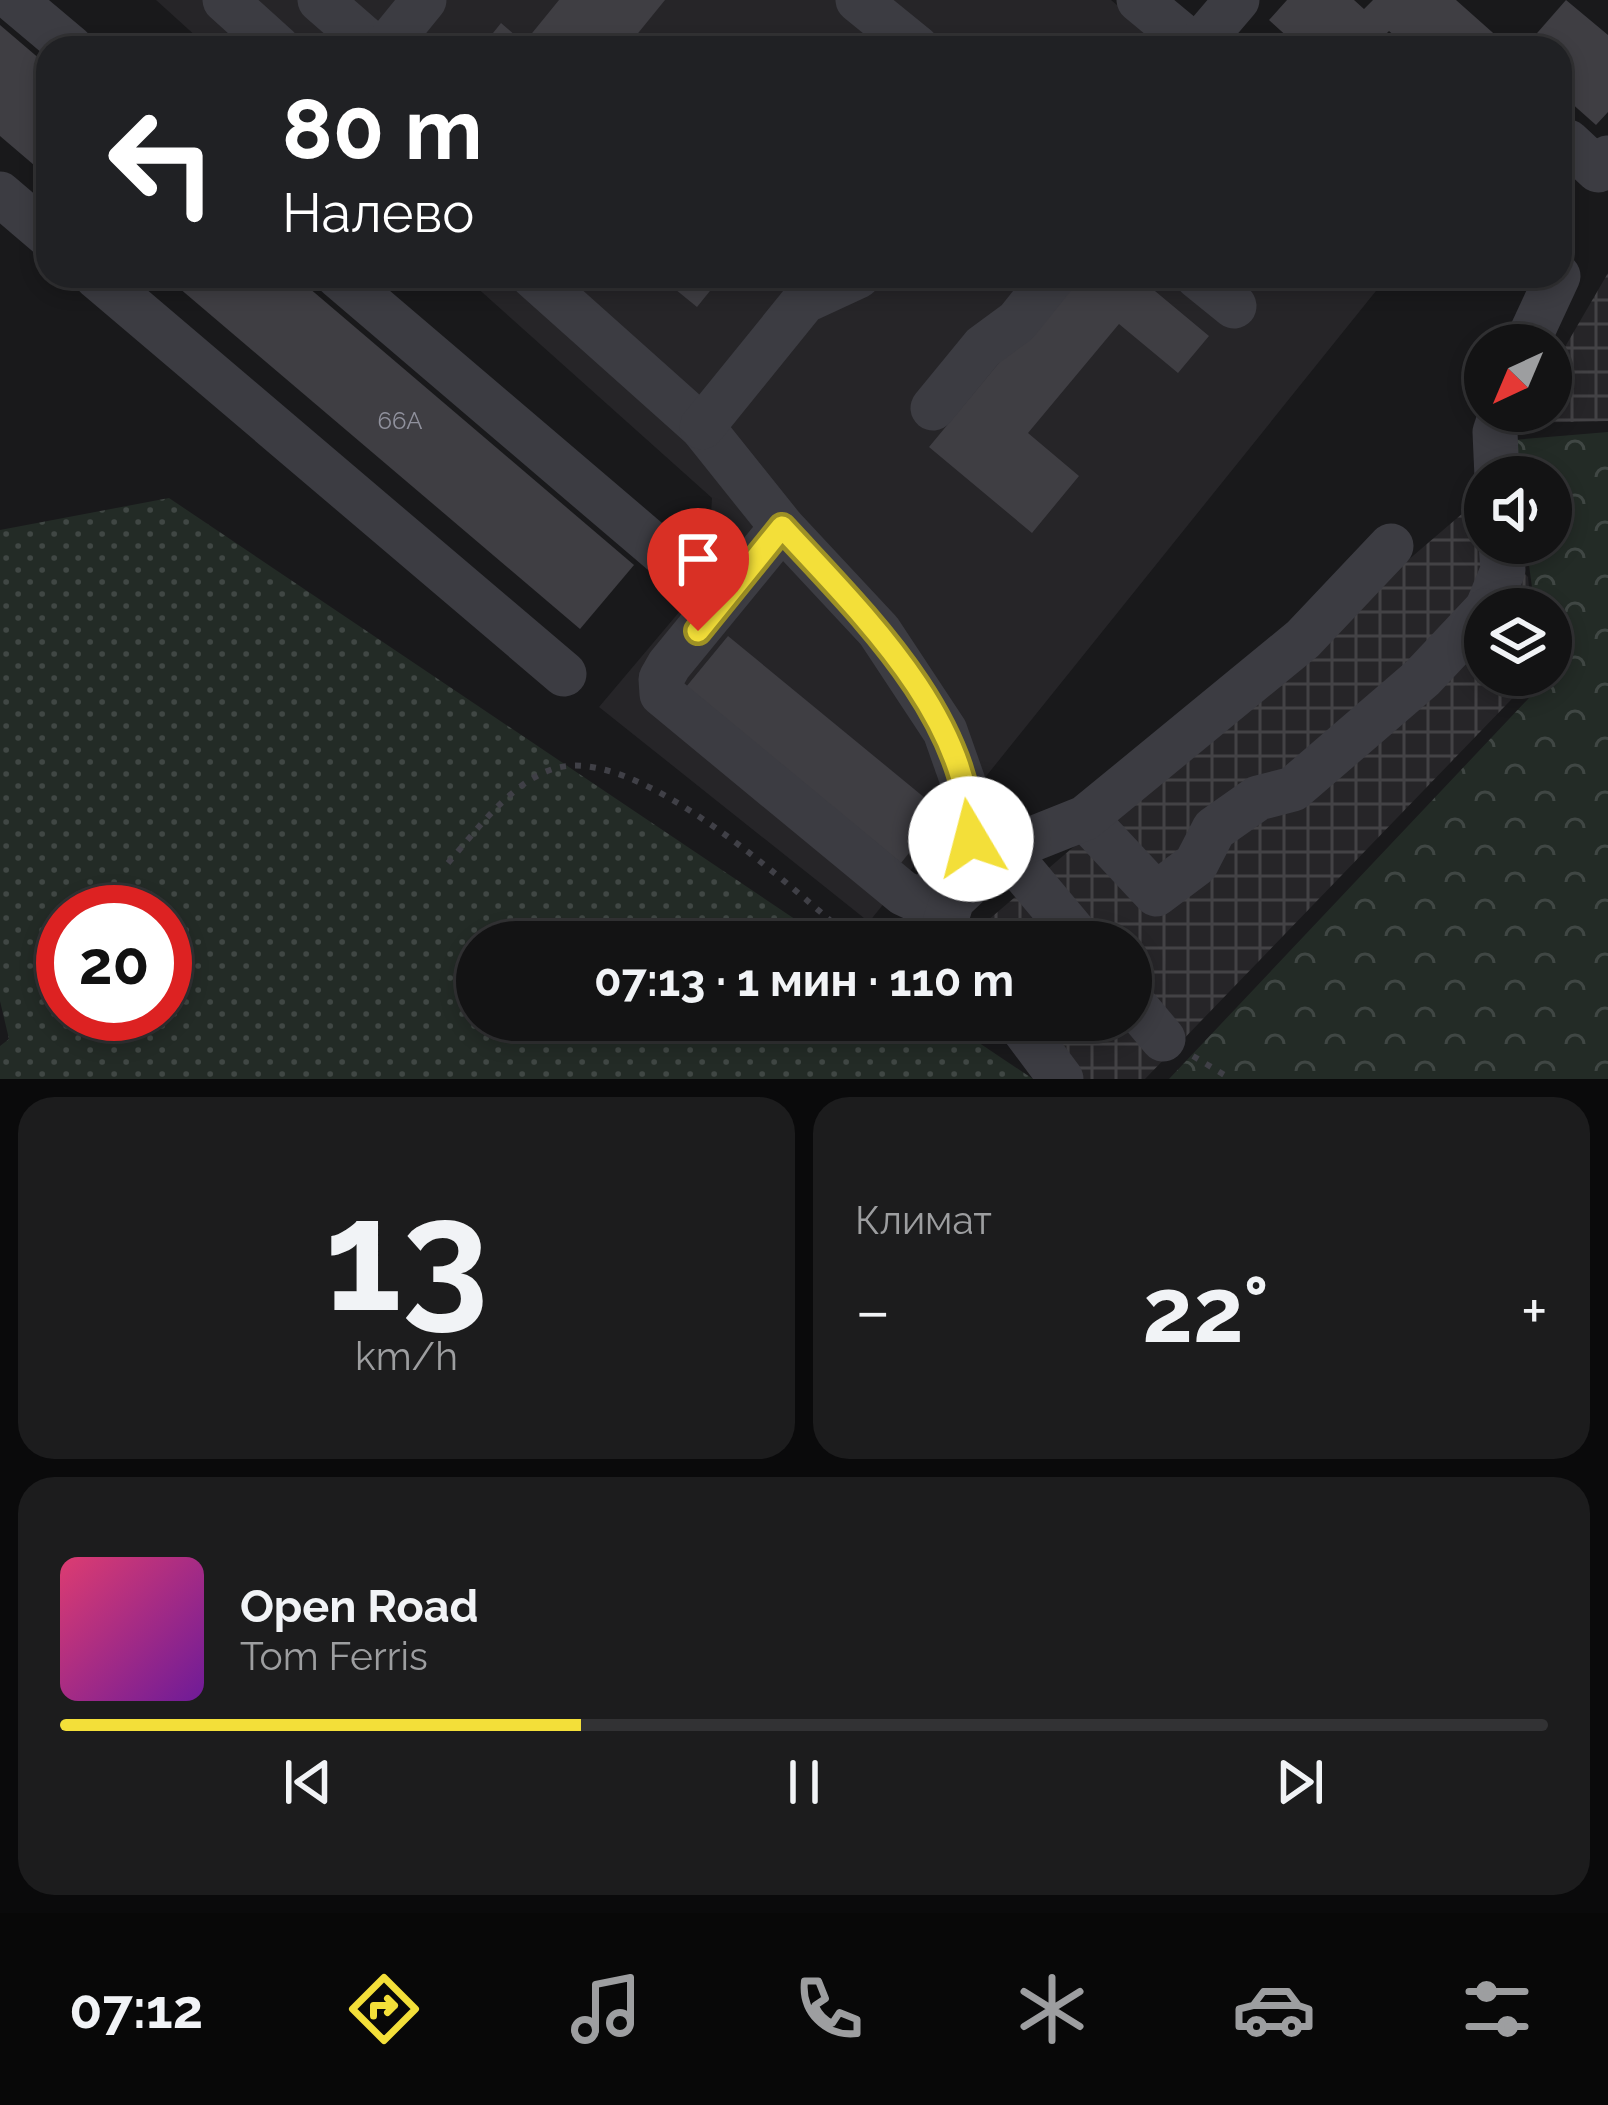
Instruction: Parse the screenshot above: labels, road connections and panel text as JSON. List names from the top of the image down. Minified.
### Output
{"house_numbers":["66А"],"north":"bottom left","page":{"turn":["80 m","Налево"],"limit":"20","trip":"07:13 · 1 мин · 110 m","tile":[["13","km/h"],"Климат"],"heat":["−","22°","+"],"song":["Open Road","Tom Ferris"],"tabs":"07:12"}}
